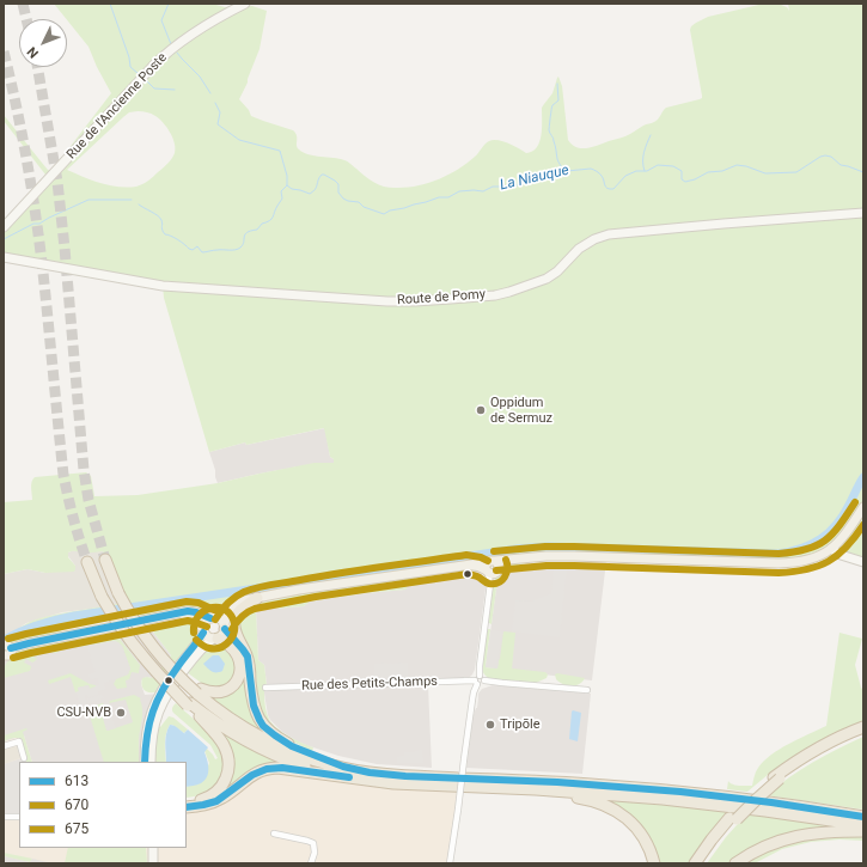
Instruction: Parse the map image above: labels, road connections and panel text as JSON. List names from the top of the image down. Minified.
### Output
{"streets":{"street":["Rue de l'Ancienne Poste","Route de Pomy","Rue des Petits-Champs"]},"water":["La Niauque"],"places":["Oppidum de Sermuz","CSU-NVB","Tripōle"],"lines":["transit line 675","transit line 670","transit line 613"],"legend":["613","670","675"],"north":"bottom left"}
